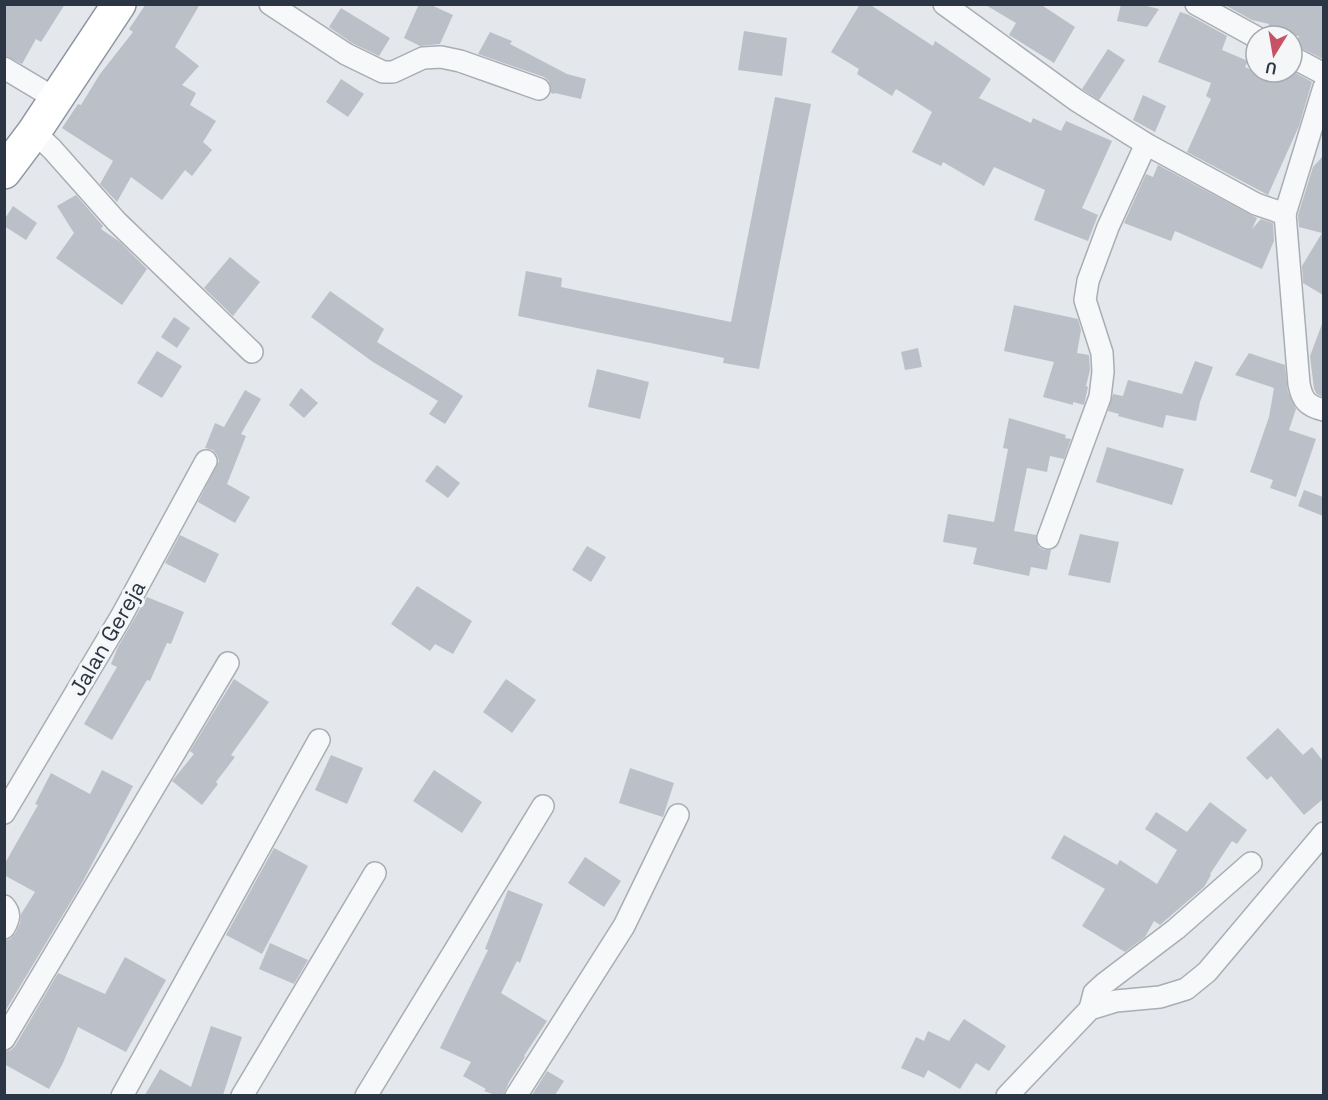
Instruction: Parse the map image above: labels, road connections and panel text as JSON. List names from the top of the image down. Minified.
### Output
{"streets":{"street":["Jalan Gereja"]},"north":"bottom"}
